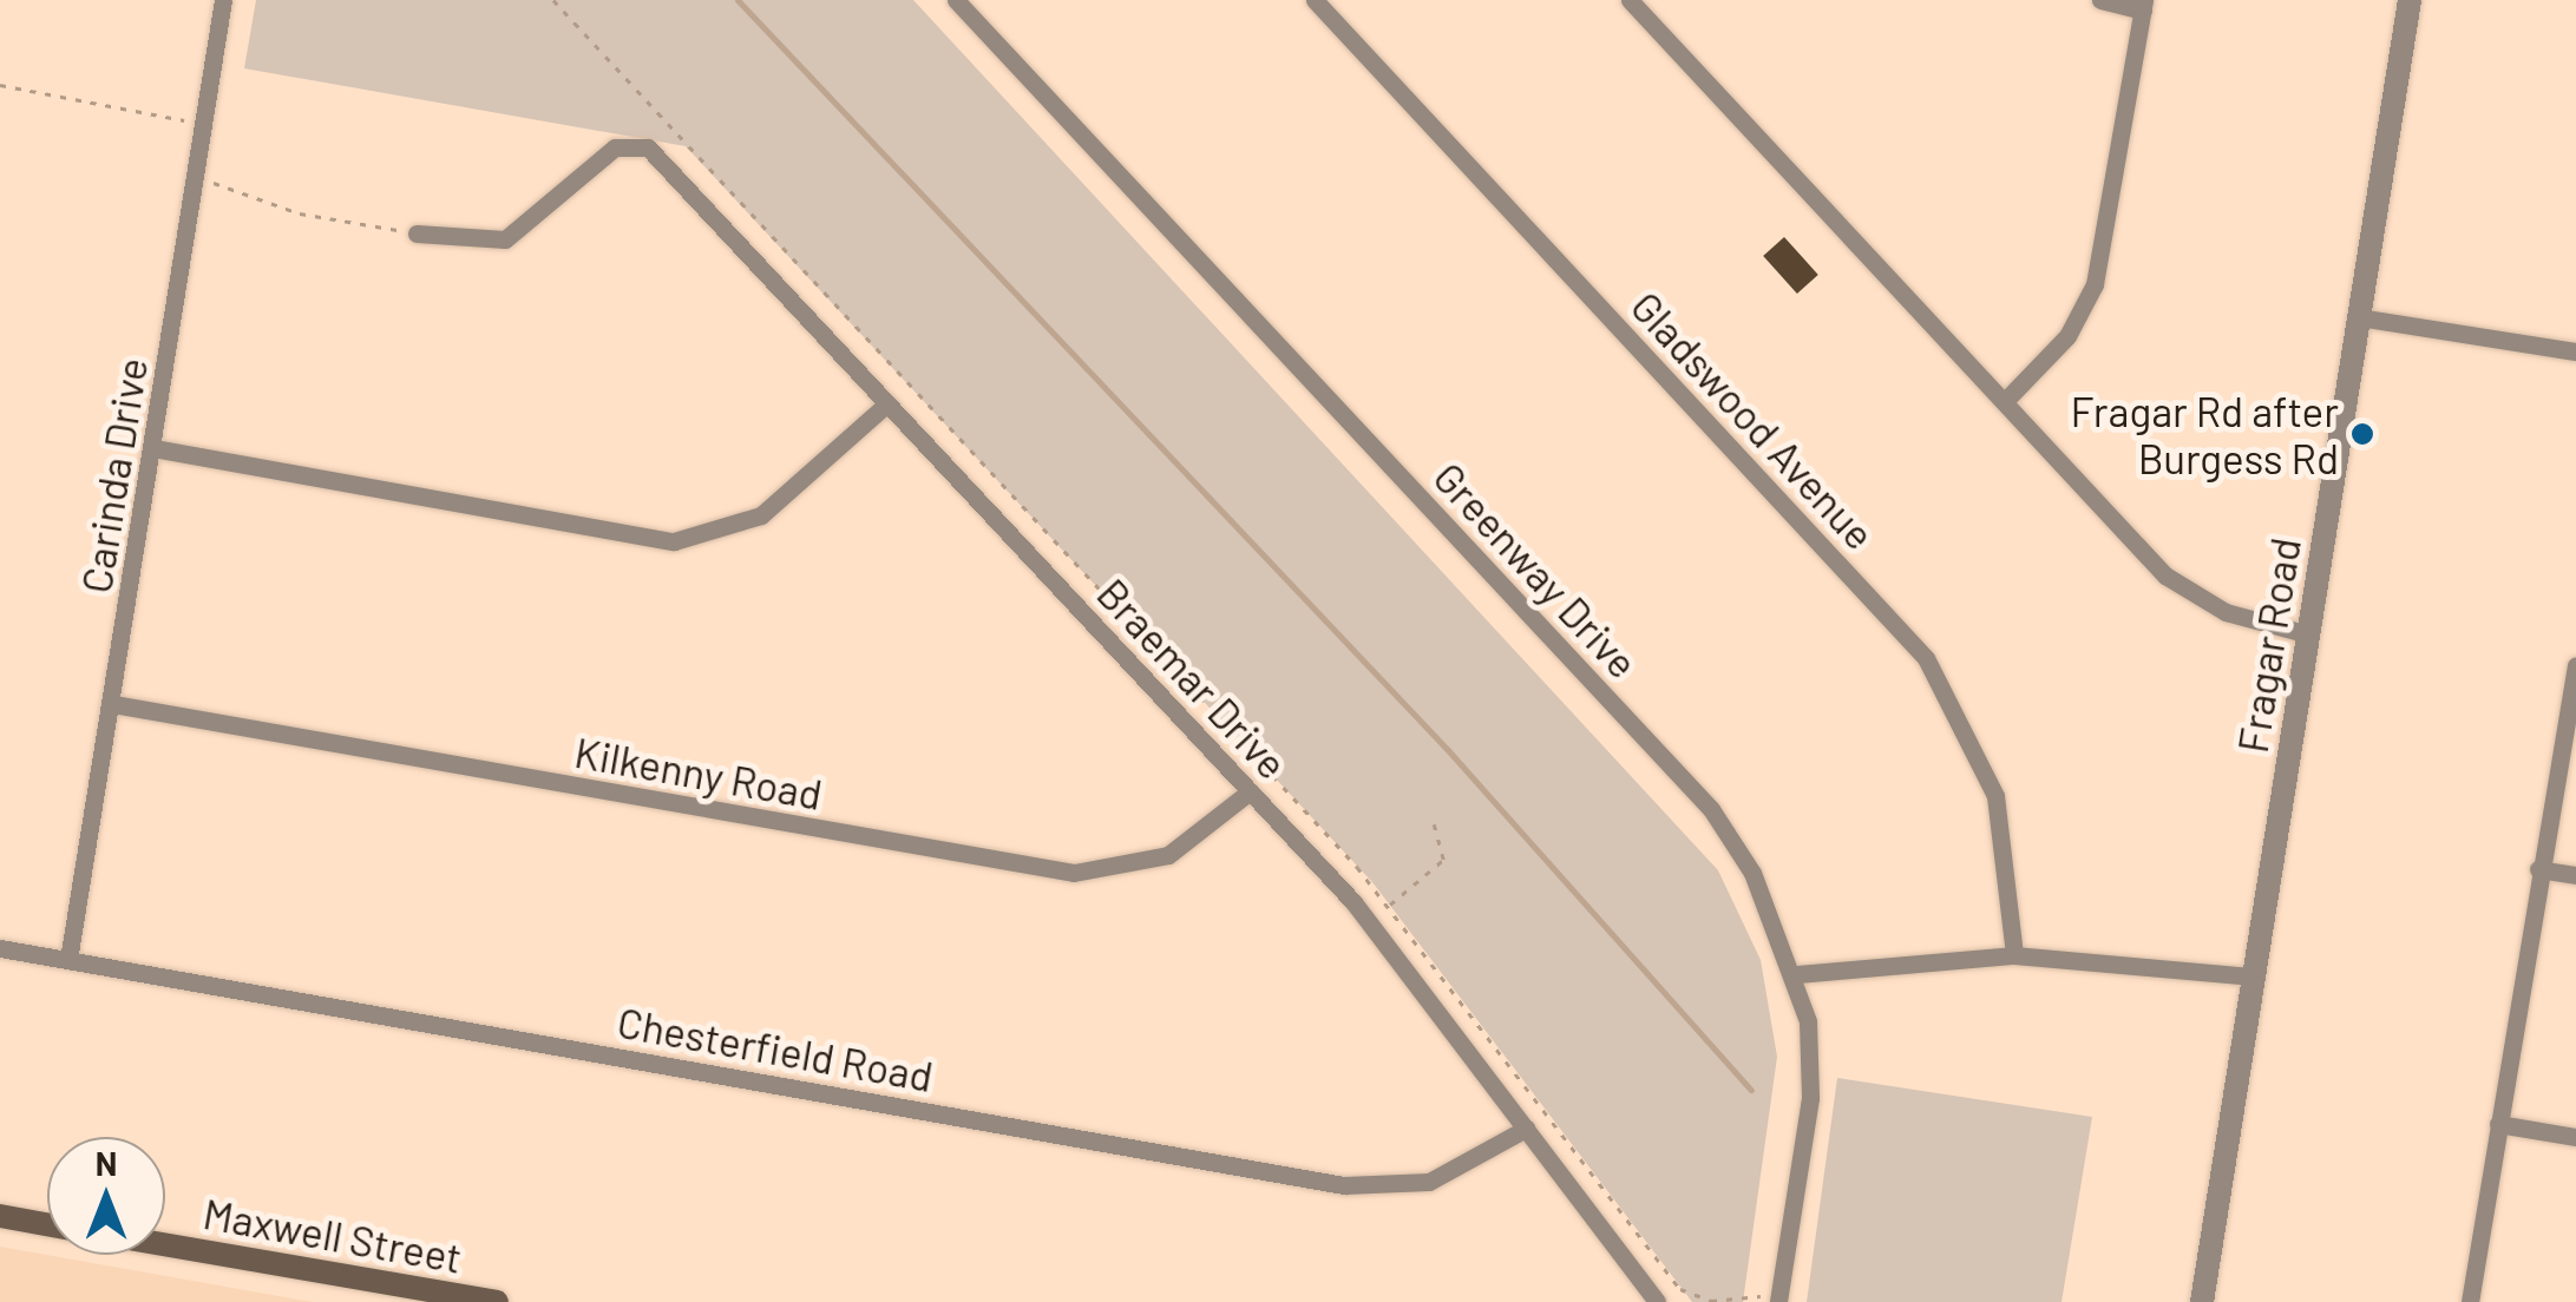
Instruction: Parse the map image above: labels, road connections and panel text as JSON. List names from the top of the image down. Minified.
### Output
{"streets":{"main road":["Maxwell Street"],"street":["Gladswood Avenue","Carinda Drive","Greenway Drive","Fragar Road","Braemar Drive","Kilkenny Road","Chesterfield Road"]},"crossings":[["Carinda Drive","Kilkenny Road"],["Carinda Drive","Chesterfield Road"],["Braemar Drive","Kilkenny Road"],["Braemar Drive","Chesterfield Road"]],"places":["Fragar Rd after Burgess Rd"],"north":"top"}
